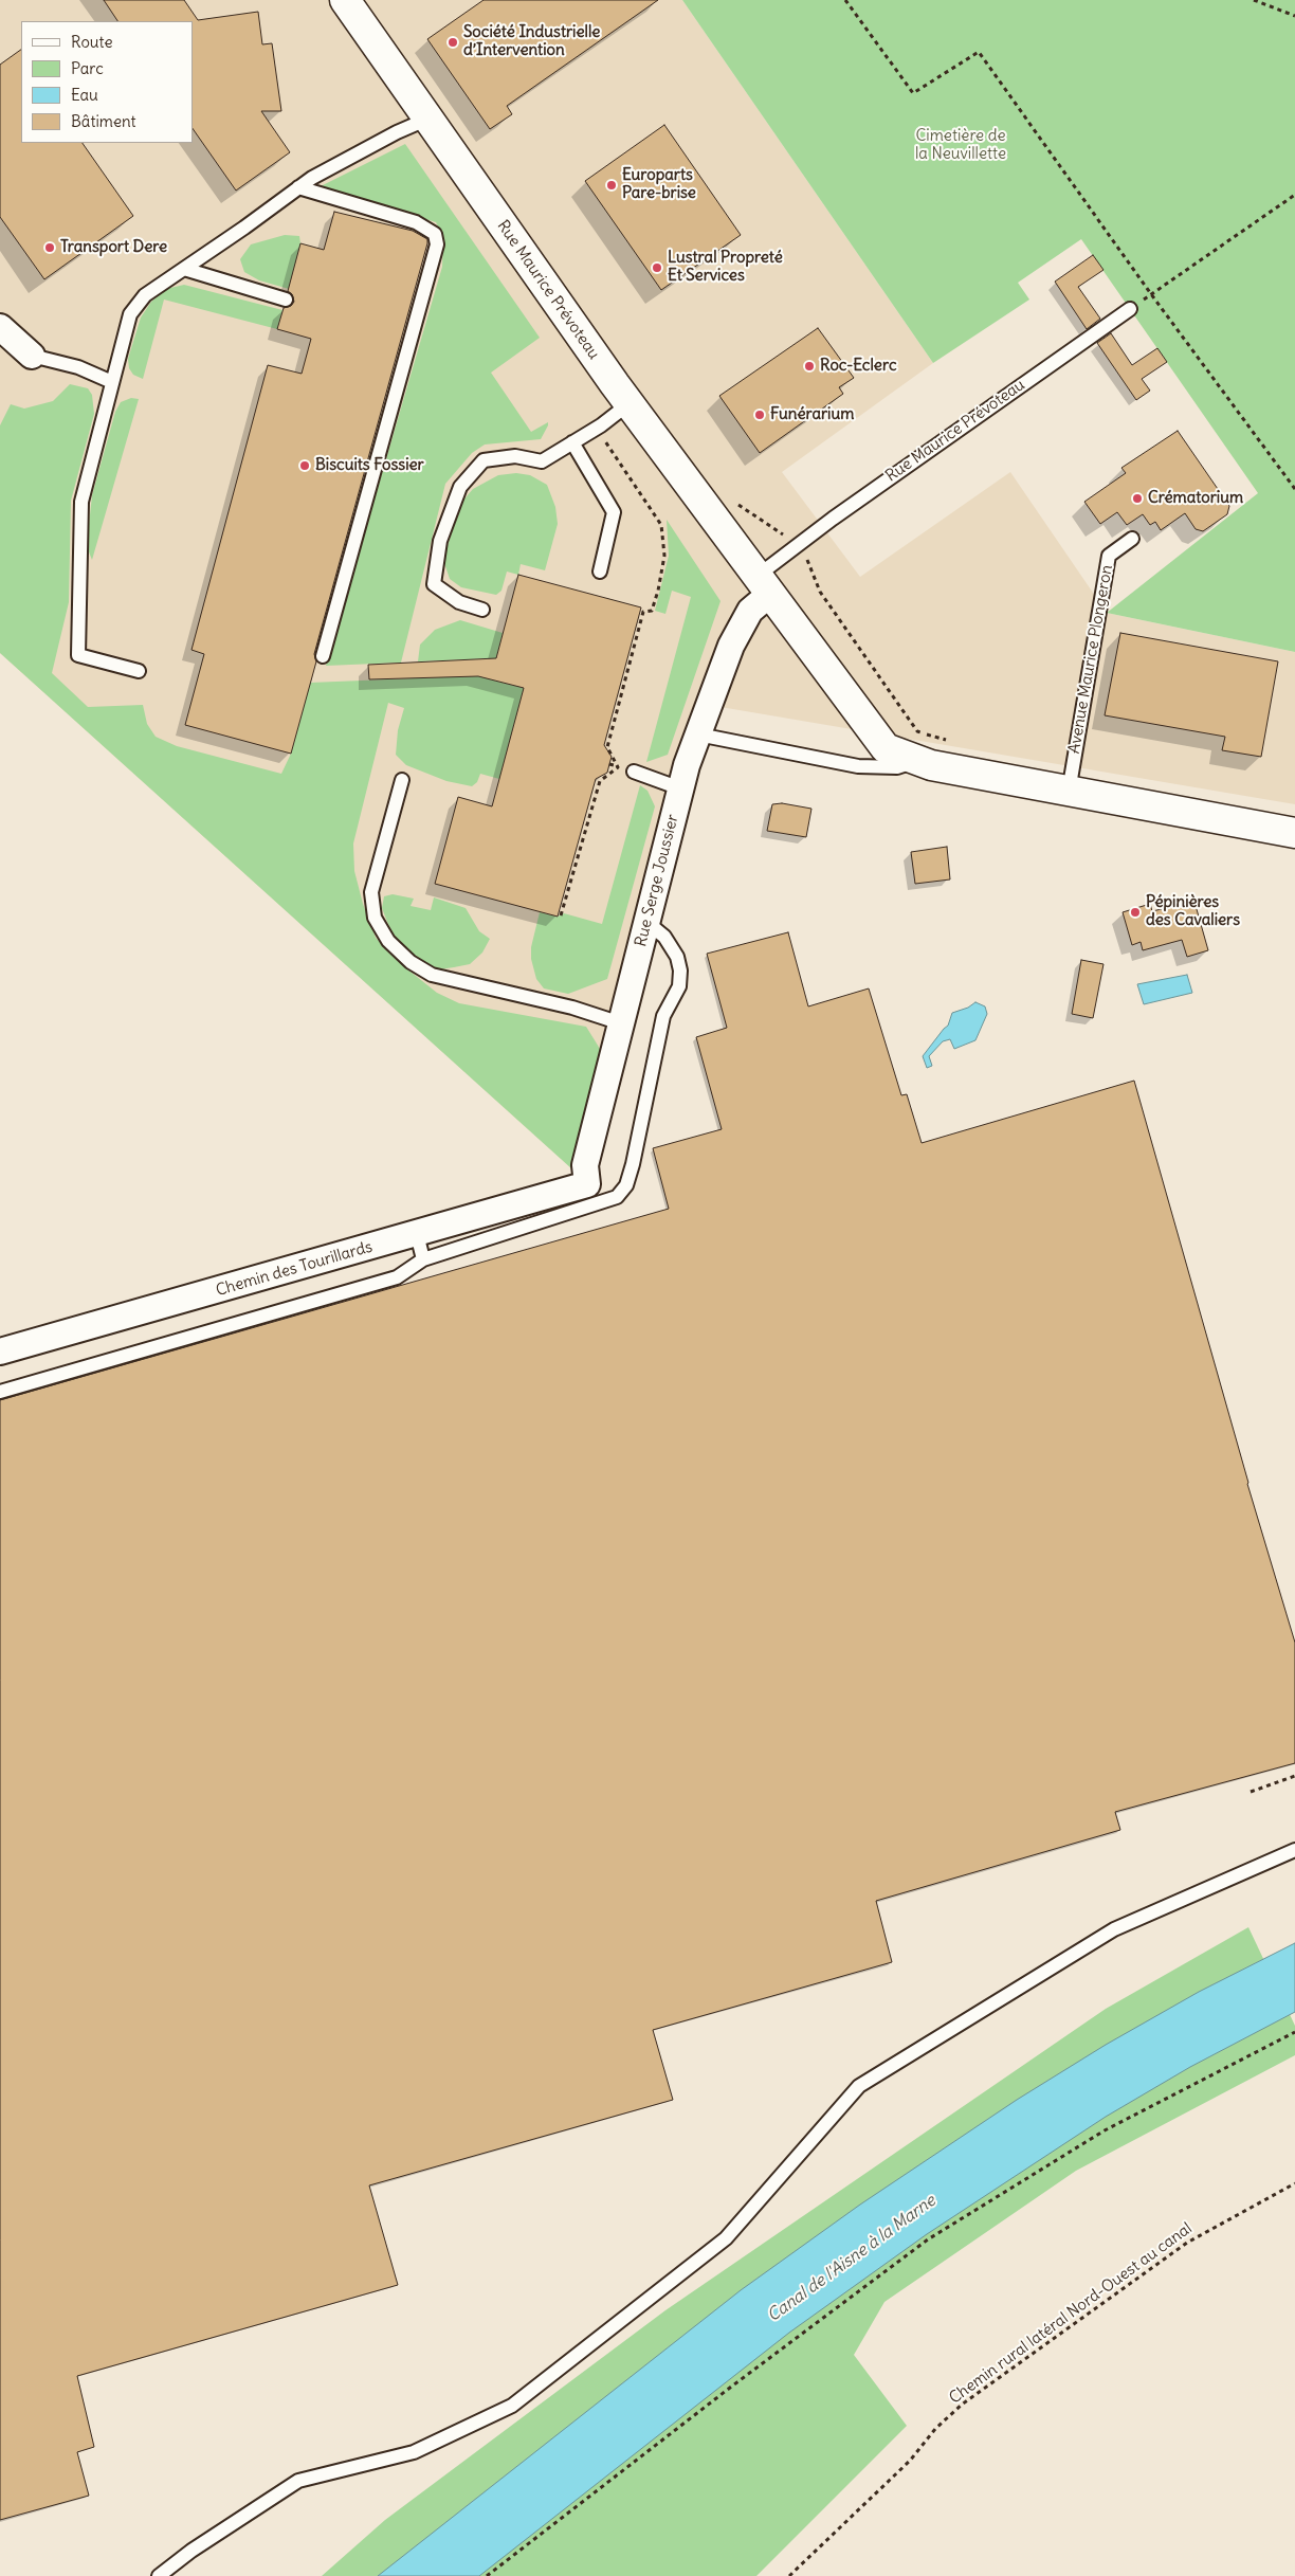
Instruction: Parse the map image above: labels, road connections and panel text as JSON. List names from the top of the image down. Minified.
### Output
{"streets":{"street":["Rue Maurice Prévoteau","Rue Serge Joussier","Chemin des Tourillards"],"lane":["Avenue Maurice Plongeron"],"path":["Chemin rural latéral Nord-Ouest au canal"]},"crossings":[["Rue Maurice Prévoteau","Rue Serge Joussier"],["Rue Serge Joussier","Chemin des Tourillards"]],"water":["Canal de l'Aisne à la Marne"],"parks":["Cimetière de la Neuvillette"],"places":["Société Industrielle d’Intervention","Europarts Pare-brise","Transport Dere","Lustral Propreté Et Services","Roc-Eclerc","Funérarium","Biscuits Fossier","Crématorium","Pépinières des Cavaliers"],"legend":["Route","Parc","Eau","Bâtiment"]}
